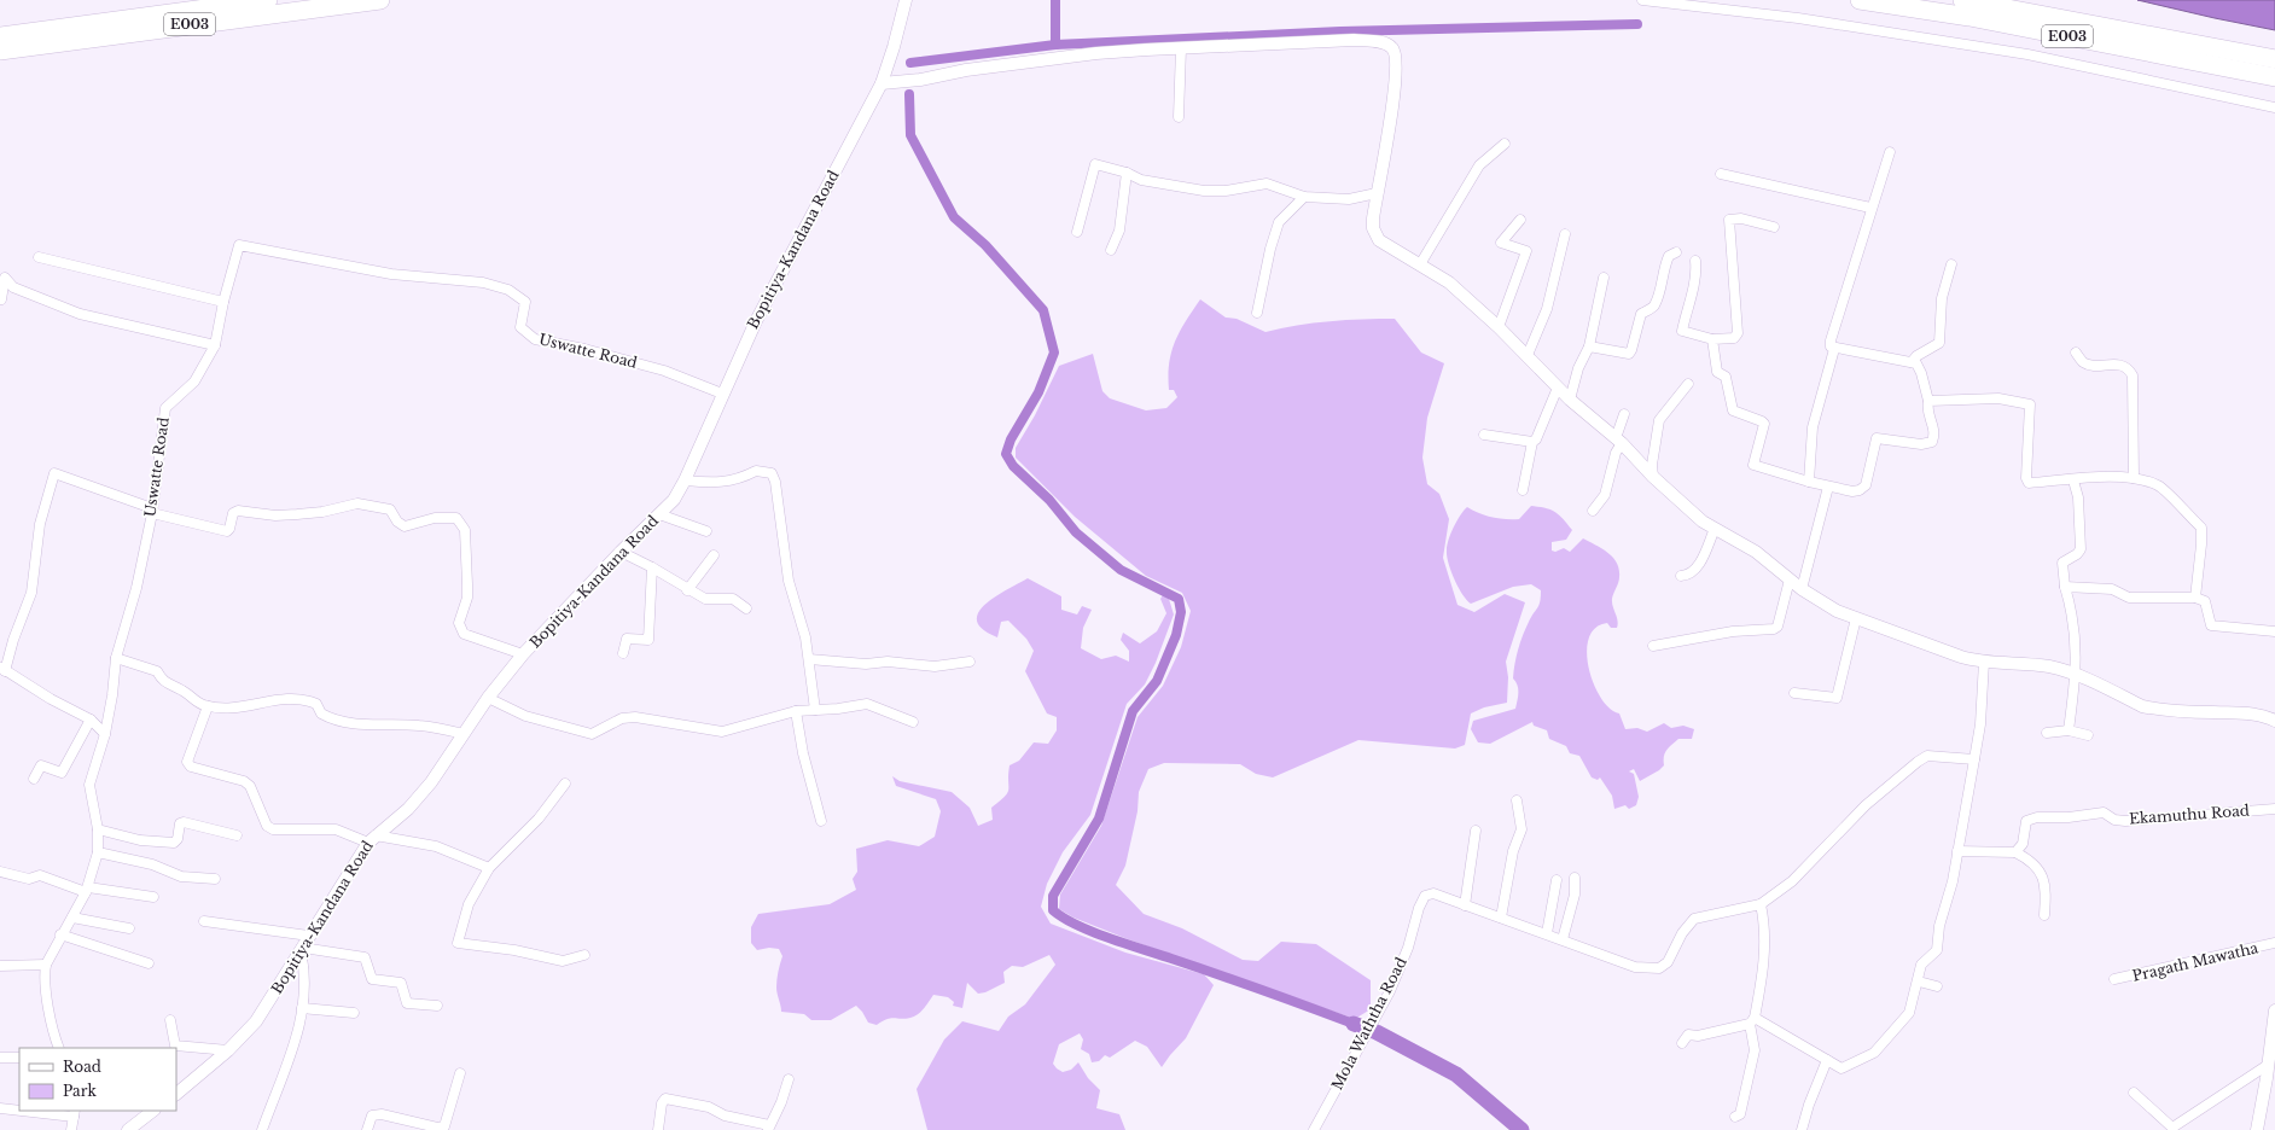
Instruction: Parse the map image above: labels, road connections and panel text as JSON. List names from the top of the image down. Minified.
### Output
{"streets":{"highway":["E003"],"street":["Bopitiya-Kandana Road","Uswatte Road","Ekamuthu Road","Pragath Mawatha","Mola Waththa Road"]},"crossings":[["Bopitiya-Kandana Road","Uswatte Road"]],"legend":["Road","Park"]}
